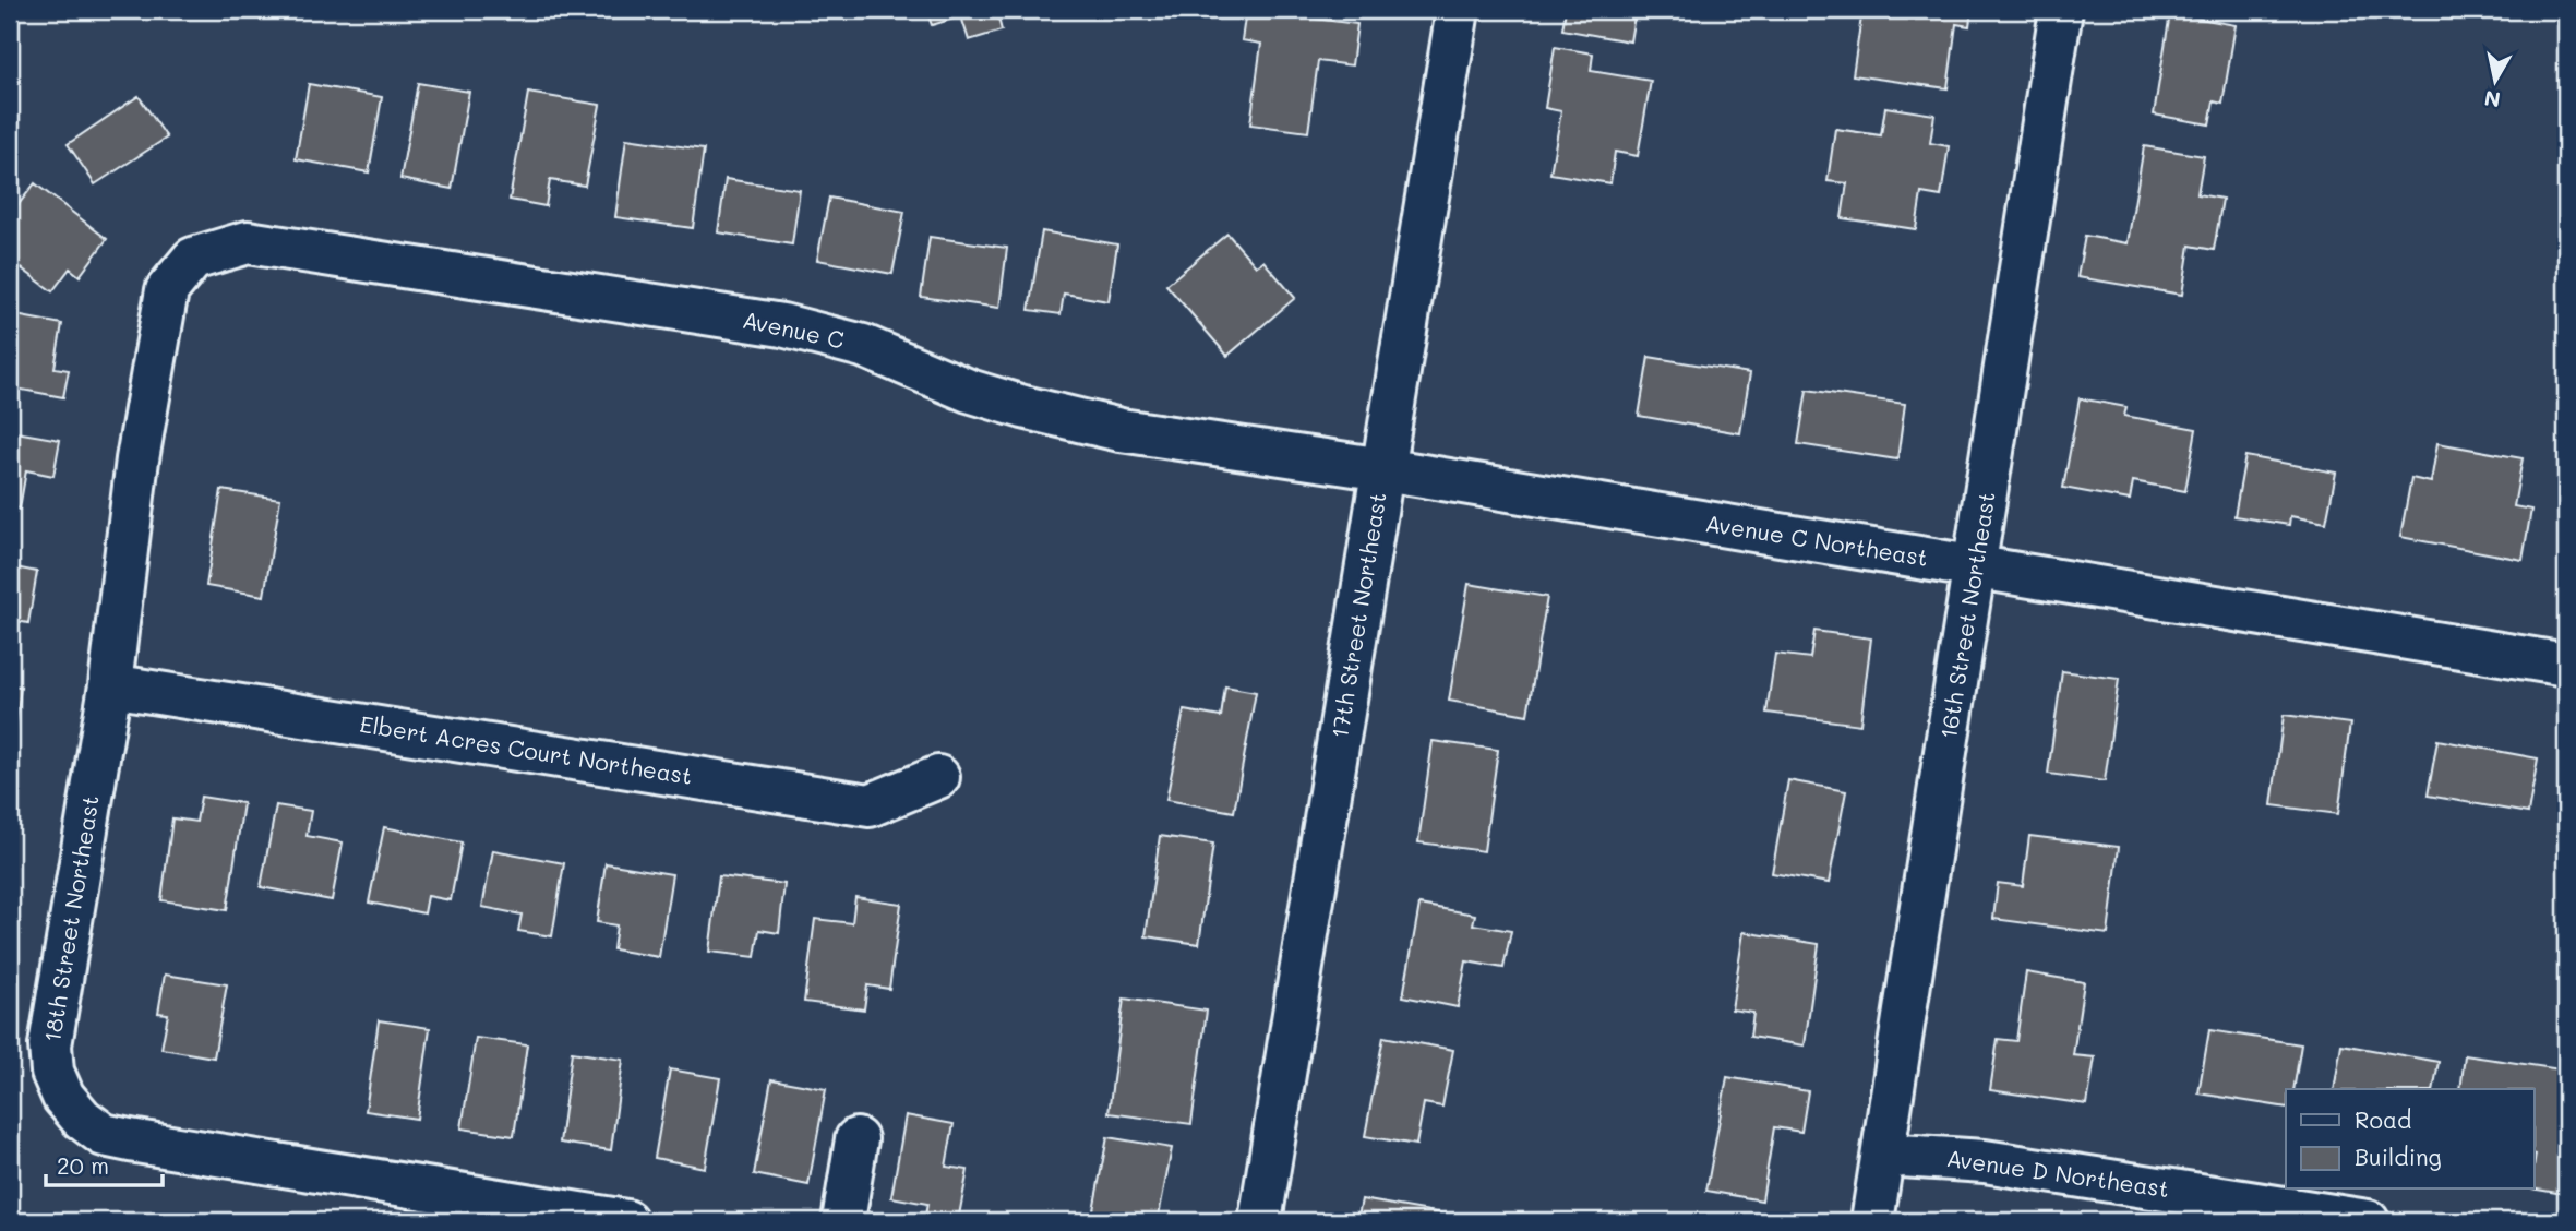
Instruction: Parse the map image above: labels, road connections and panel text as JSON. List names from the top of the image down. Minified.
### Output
{"streets":{"street":["Avenue C","Avenue C Northeast","17th Street Northeast","16th Street Northeast","Elbert Acres Court Northeast","18th Street Northeast","Avenue D Northeast"]},"crossings":[["Avenue C","Avenue C Northeast"],["Avenue C","17th Street Northeast"],["Avenue C","18th Street Northeast"],["Avenue C Northeast","17th Street Northeast"],["Avenue C Northeast","16th Street Northeast"],["16th Street Northeast","Avenue D Northeast"],["Elbert Acres Court Northeast","18th Street Northeast"]],"legend":["Road","Building"],"scale_bar":"20 m","north":"bottom"}
